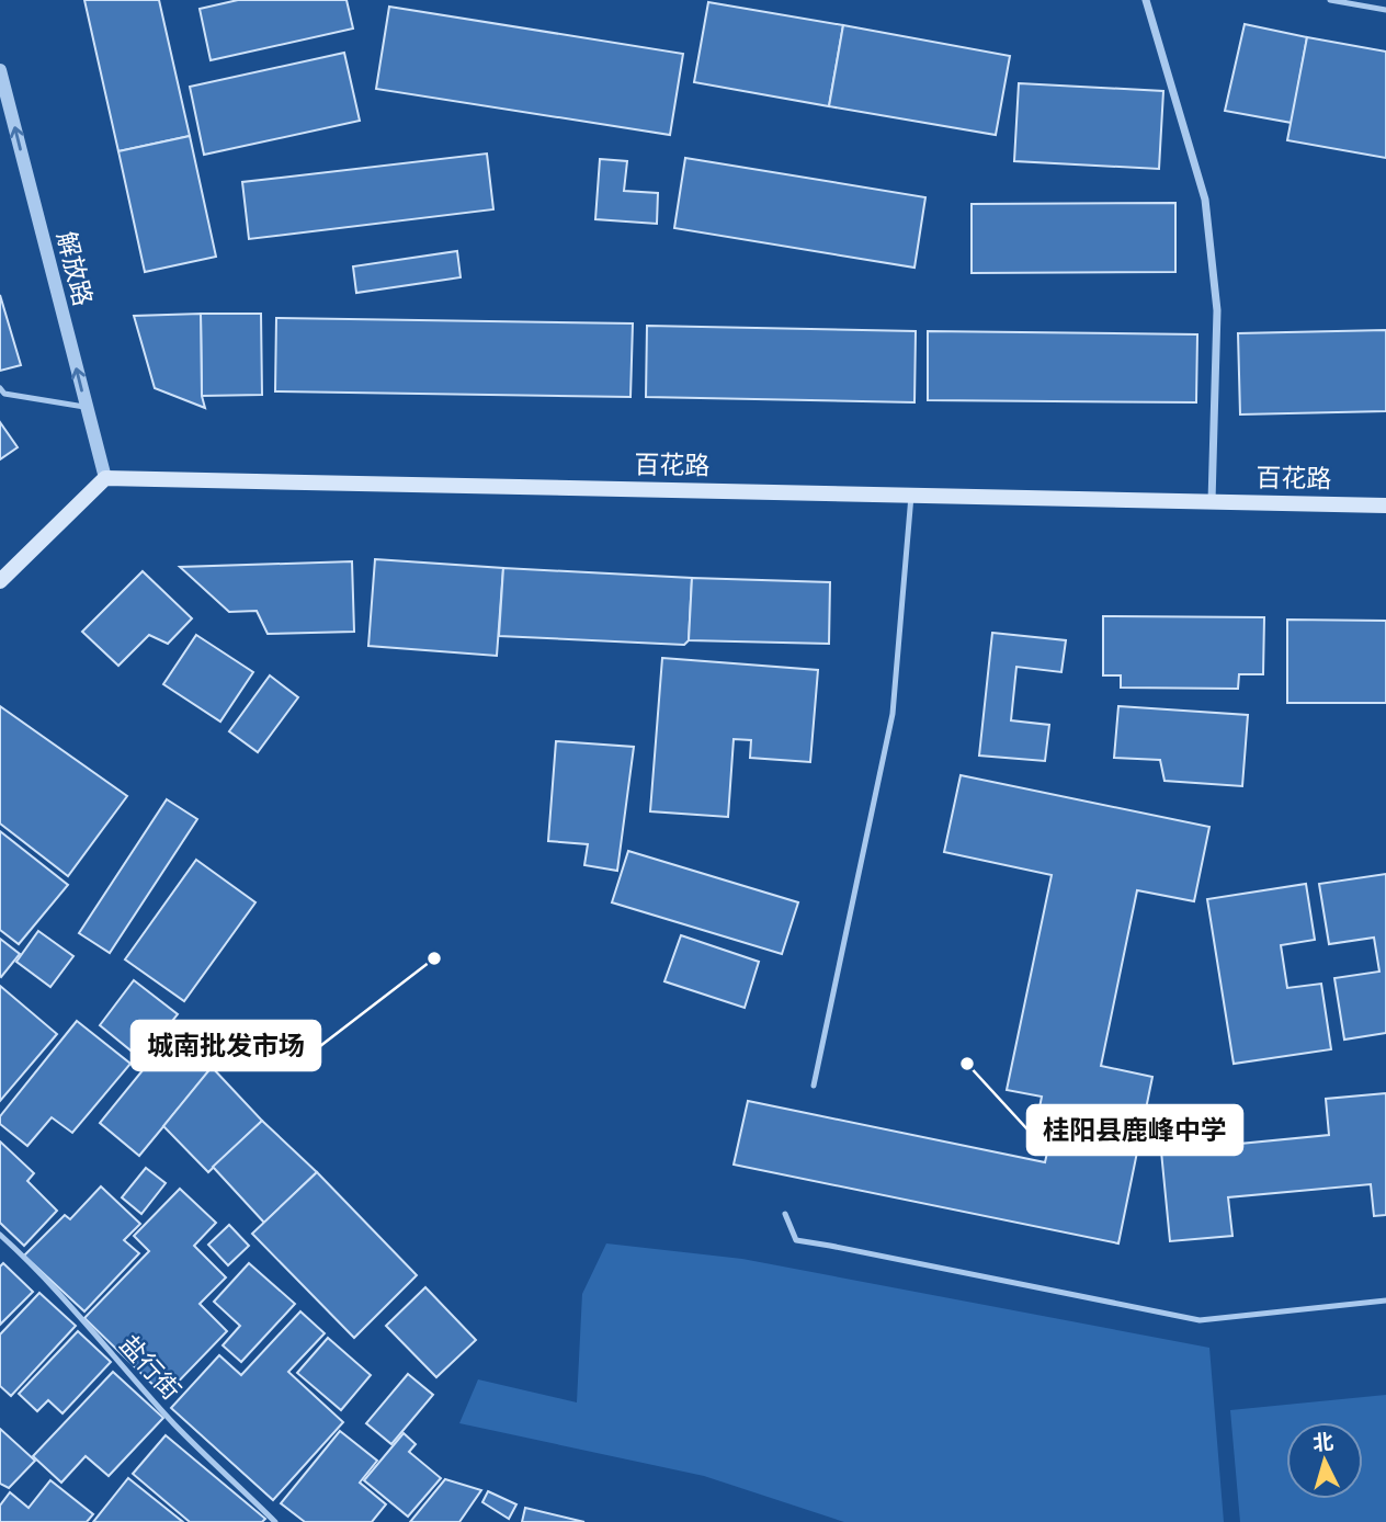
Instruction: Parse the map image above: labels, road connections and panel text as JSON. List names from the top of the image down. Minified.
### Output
{"streets":{"main road":["百花路"],"street":["解放路"],"lane":["盐行街"]},"crossings":[["解放路","百花路"]],"one_way":["解放路"],"places":["城南批发市场","桂阳县鹿峰中学"],"north":"top"}
